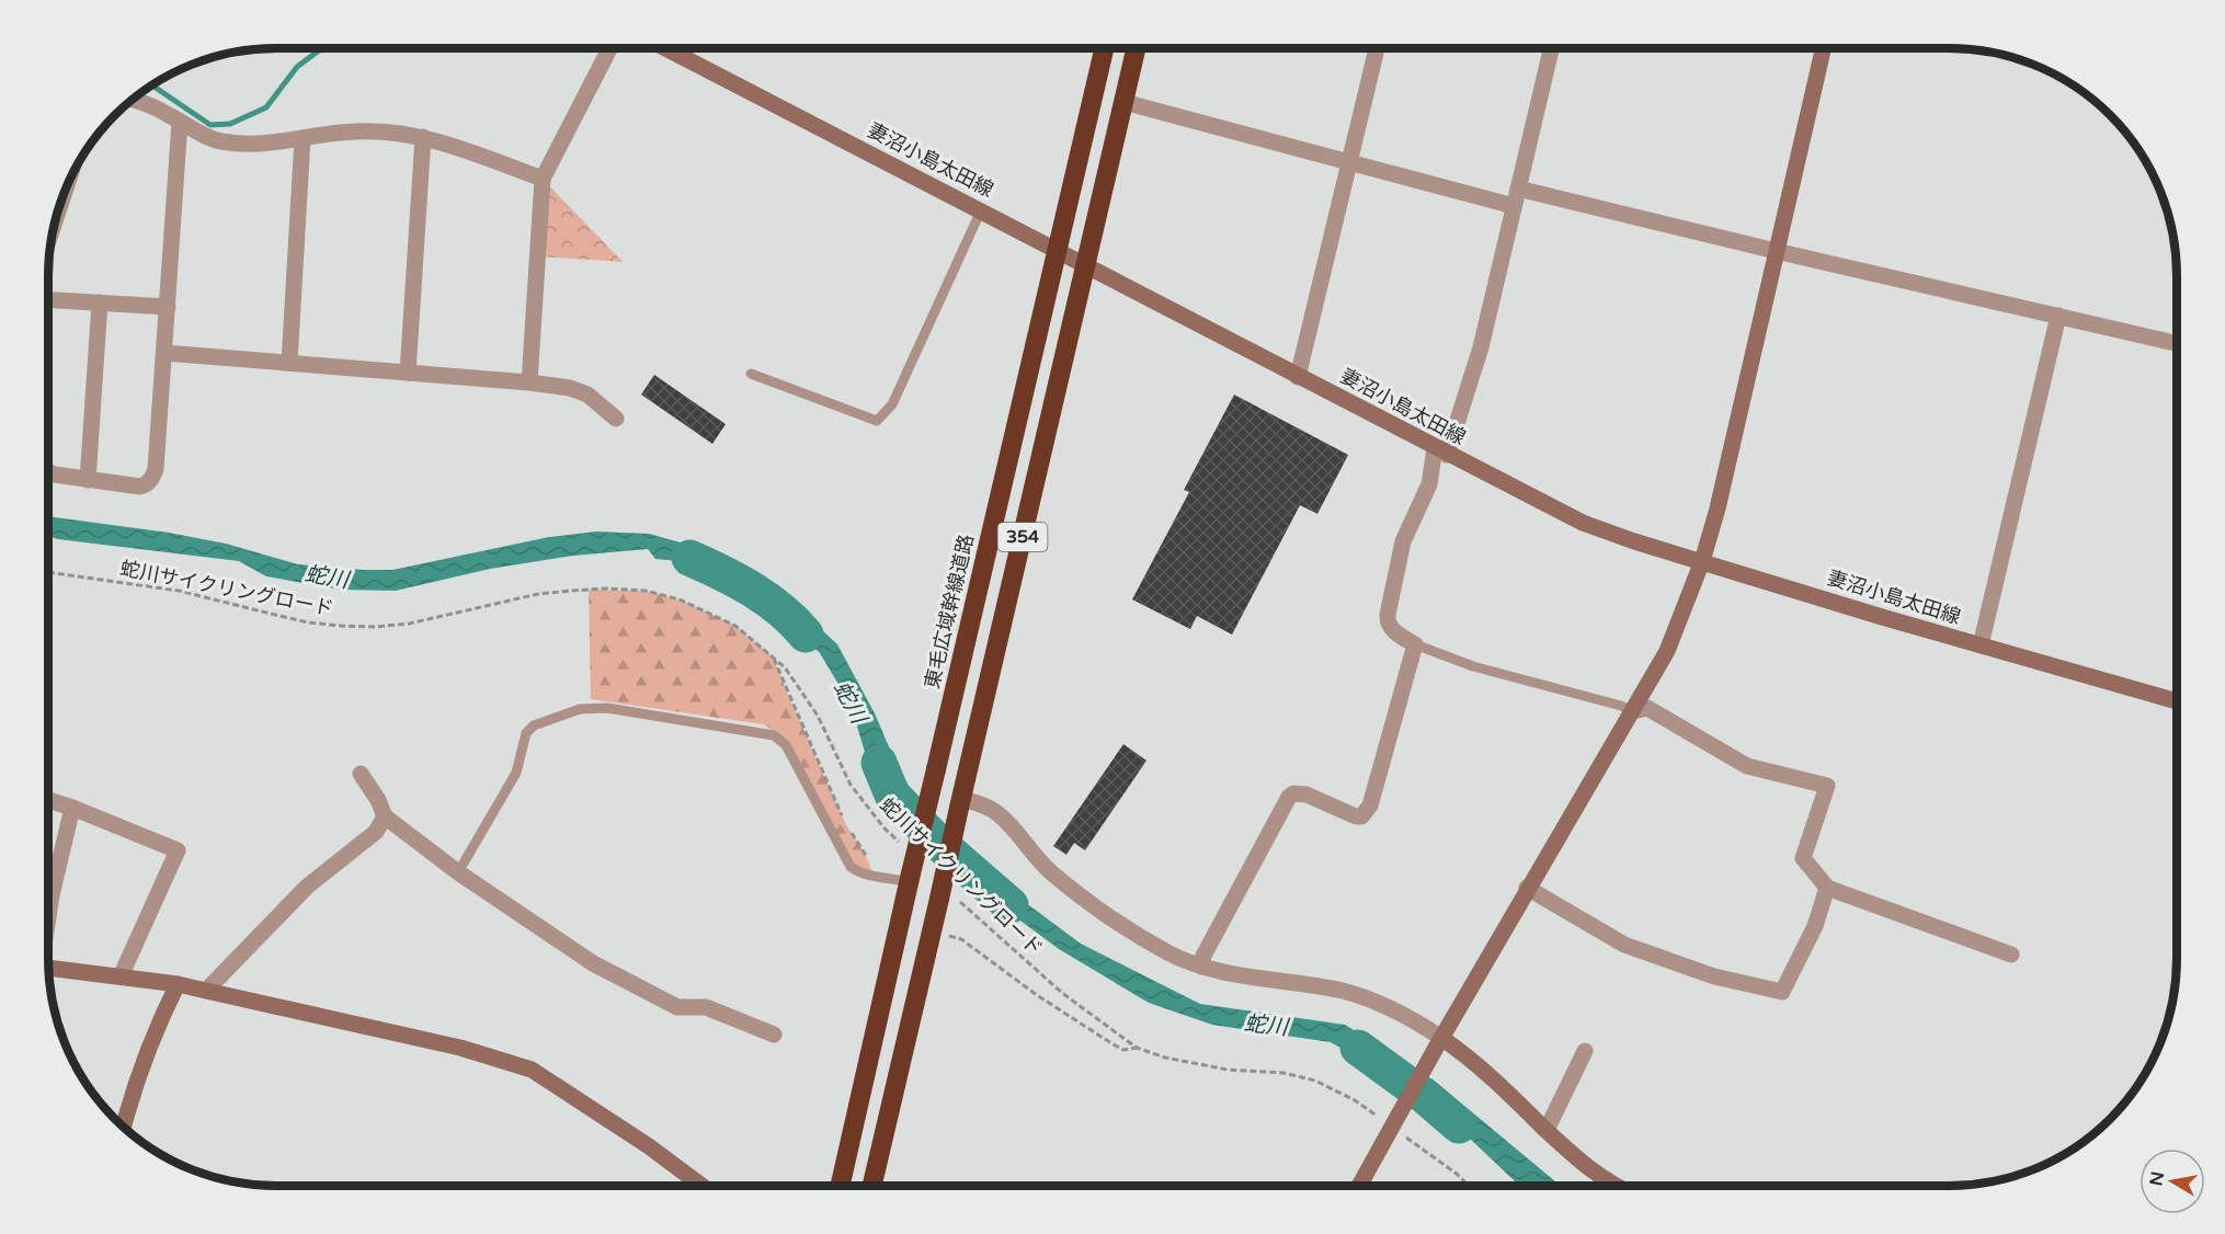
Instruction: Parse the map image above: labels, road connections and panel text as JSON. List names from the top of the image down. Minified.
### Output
{"streets":{"highway":["354","東毛広域幹線道路"],"street":["妻沼小島太田線"],"path":["蛇川サイクリングロード"]},"crossings":[["妻沼小島太田線","354"],["妻沼小島太田線","東毛広域幹線道路"],["354","蛇川サイクリングロード"]],"water":["蛇川"],"north":"left"}
